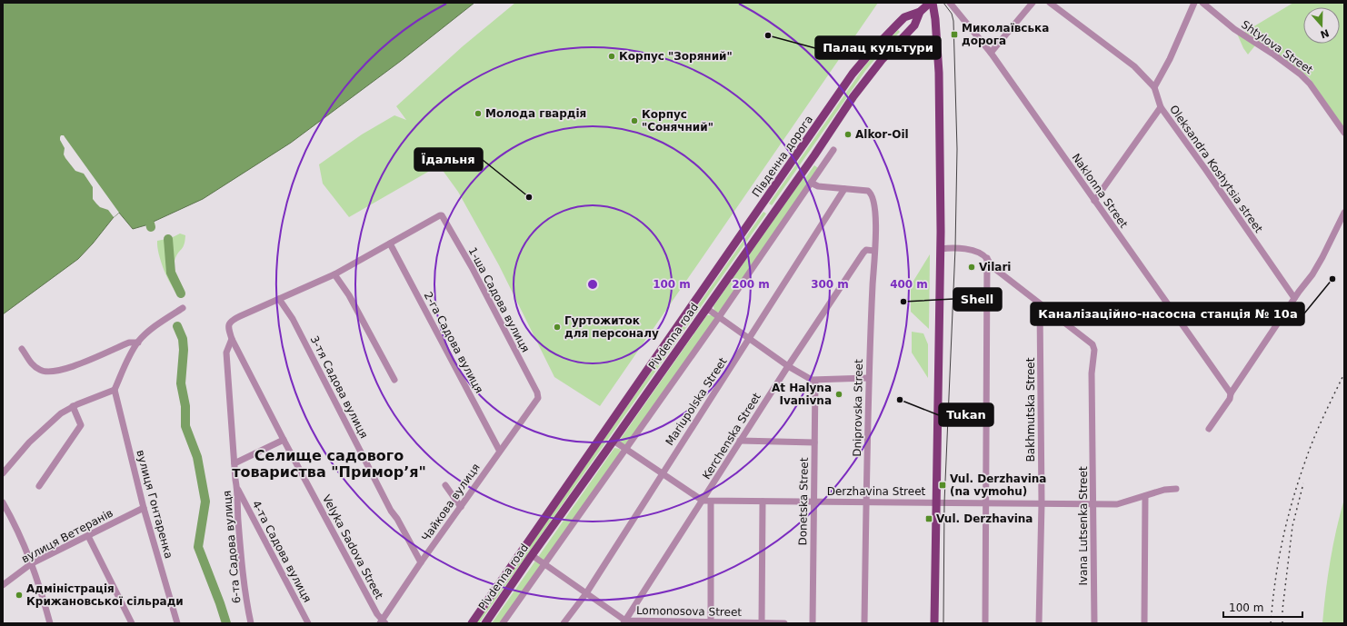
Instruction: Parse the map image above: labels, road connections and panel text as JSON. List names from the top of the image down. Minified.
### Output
{"streets":{"main road":["Південна дорога","Pivdenna road"],"street":["Shtylova Street","Oleksandra Koshytsia street","Naklonna Street","1-ша Садова вулиця","2-га Садова вулиця","3-тя Садова вулиця","Mariupolska Street","Dniprovska Street","Bakhmutska Street","Kerchenska Street","Derzhavina Street","Donetska Street","Чайкова вулиця","вулиця Гонтаренка","Ivana Lutsenka Street","вулиця Ветеранів","6-та Садова вулиця","Velyka Sadova Street","4-та Садова вулиця","Lomonosova Street"]},"crossings":[["Південна дорога","Pivdenna road"],["1-ша Садова вулиця","2-га Садова вулиця"],["1-ша Садова вулиця","Чайкова вулиця"],["Pivdenna road","Derzhavina Street"],["Pivdenna road","Lomonosova Street"],["2-га Садова вулиця","Чайкова вулиця"],["3-тя Садова вулиця","Чайкова вулиця"],["3-тя Садова вулиця","Velyka Sadova Street"],["Mariupolska Street","Dniprovska Street"],["Mariupolska Street","Derzhavina Street"],["Mariupolska Street","Lomonosova Street"],["Dniprovska Street","Kerchenska Street"],["Dniprovska Street","Derzhavina Street"],["Bakhmutska Street","Derzhavina Street"],["Bakhmutska Street","Ivana Lutsenka Street"],["Kerchenska Street","Derzhavina Street"],["Kerchenska Street","Lomonosova Street"],["Derzhavina Street","Donetska Street"],["Derzhavina Street","Ivana Lutsenka Street"],["Чайкова вулиця","Velyka Sadova Street"],["вулиця Гонтаренка","вулиця Ветеранів"],["6-та Садова вулиця","Velyka Sadova Street"],["6-та Садова вулиця","4-та Садова вулиця"]],"districts":["Селище садового товариства \"Примор’я\""],"places":{"transit":["Миколаївська дорога","Vul. Derzhavina (na vymohu)","Vul. Derzhavina"],"other":["Палац культури","Корпус \"Зоряний\"","Молода гвардія","Корпус \"Сонячний\"","Alkor-Oil","Їдальня","Vilari","Каналізаційно-насосна станція № 10а","Shell","Гуртожиток для персоналу","At Halyna Ivanivna","Tukan","Адміністрація Крижановської сільради"]},"scale_bar":"100 m","north":"bottom","rings":["100 m","200 m","300 m","400 m"]}
